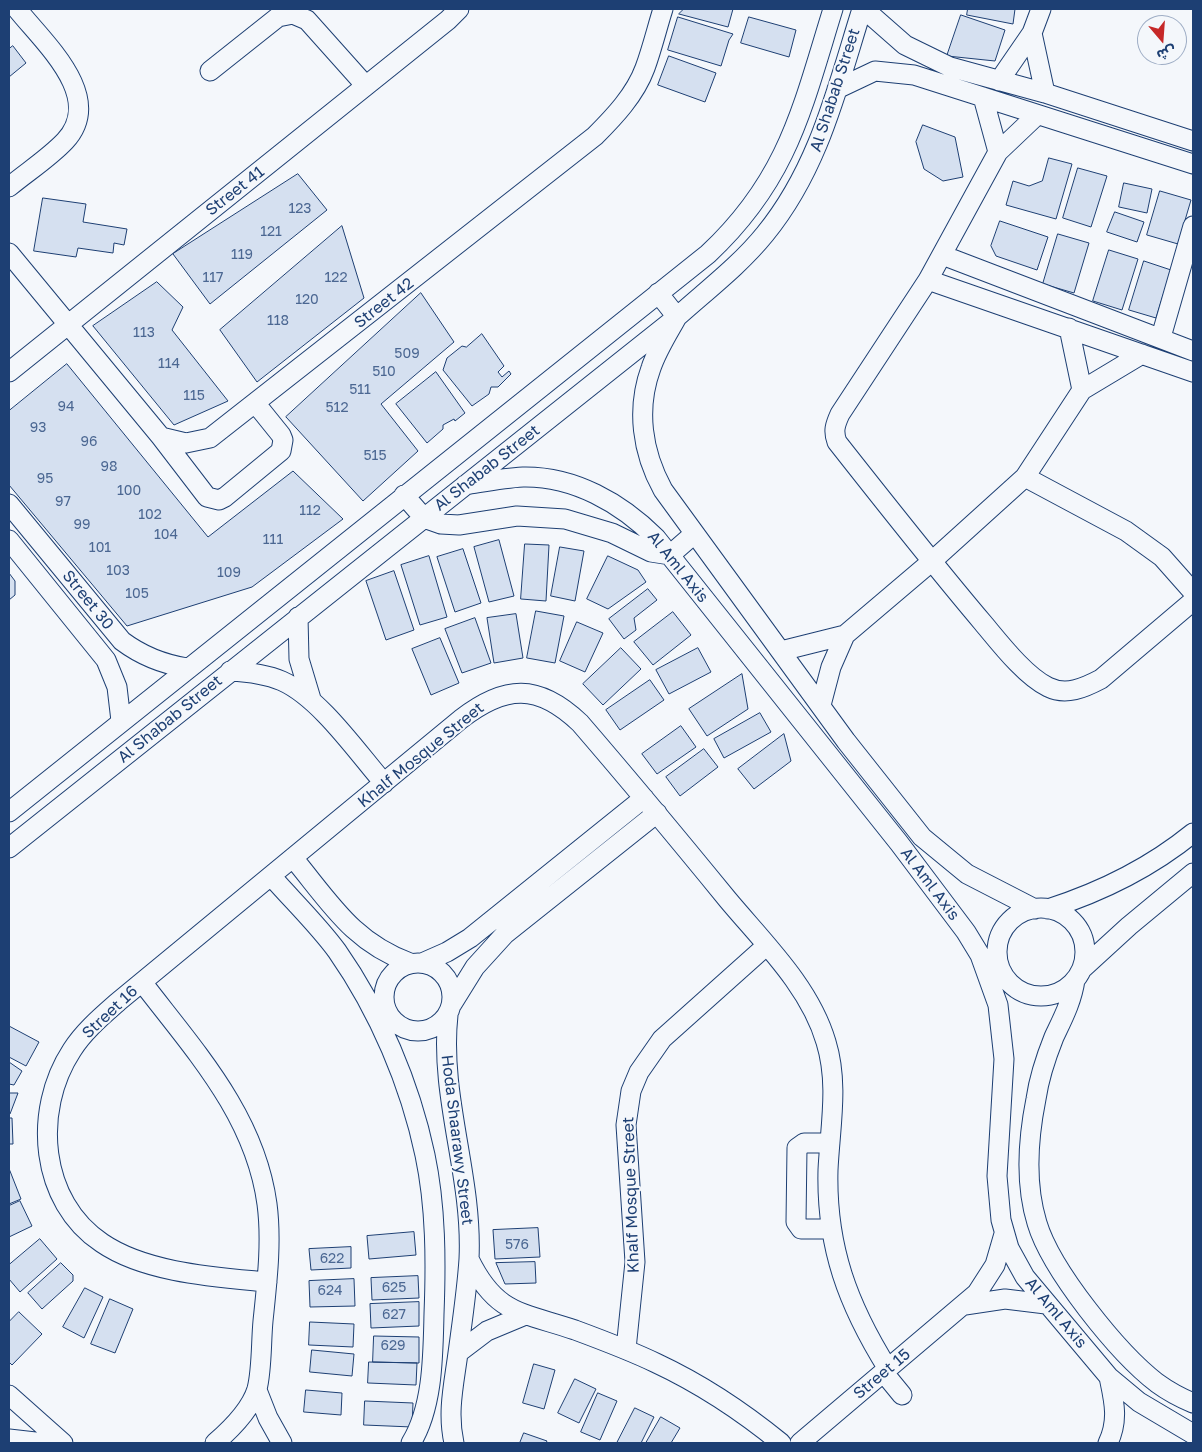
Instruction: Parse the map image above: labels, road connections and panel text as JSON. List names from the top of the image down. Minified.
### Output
{"streets":{"street":["Al Shabab Street","Street 41","Street 42","Al Aml Axis","Street 30","Khalf Mosque Street","Street 16","Hoda Shaarawy Street","Street 15"]},"crossings":[["Al Shabab Street","Al Aml Axis"],["Al Shabab Street","Street 30"],["Al Aml Axis","Street 15"],["Khalf Mosque Street","Street 16"],["Khalf Mosque Street","Hoda Shaarawy Street"],["Khalf Mosque Street","Street 15"]],"house_numbers":["123","121","119","117","122","120","118","113","509","114","510","511","115","94","512","93","96","515","98","95","100","97","112","102","99","104","111","101","103","109","105","576","622","625","624","627","629"],"north":"bottom"}
